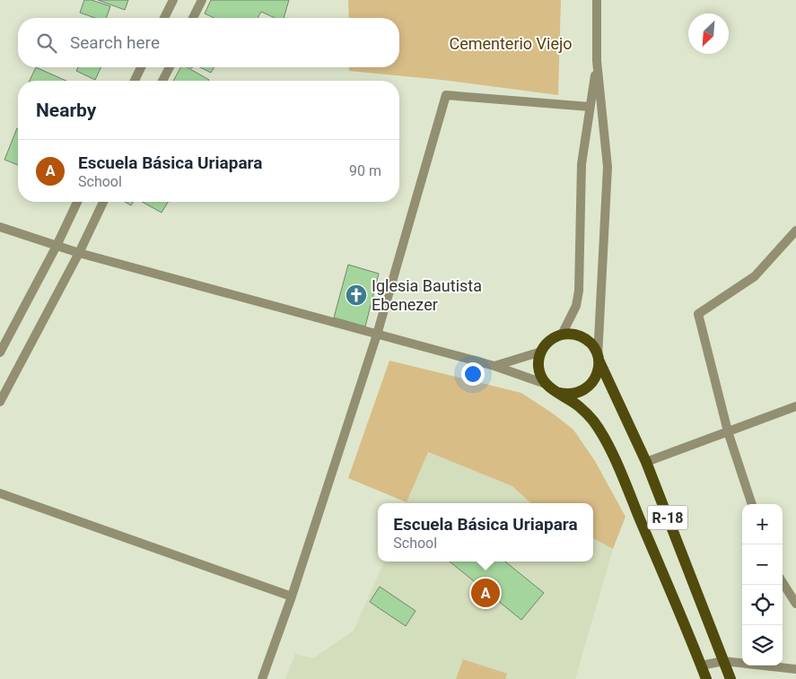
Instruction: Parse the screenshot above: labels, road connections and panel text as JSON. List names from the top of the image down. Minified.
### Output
{"streets":{"main road":["R-18"]},"parks":["Cementerio Viejo"],"places":{"church":["Iglesia Bautista Ebenezer"]},"north":"bottom left","page":{"search":"Search here","heading":"Nearby","list":[{"mark":"A","name":"Escuela Básica Uriapara","note":"School","value":"90 m"}],"popup":["Escuela Básica Uriapara","School"],"map_buttons":["+","−"],"pins":"A"}}
